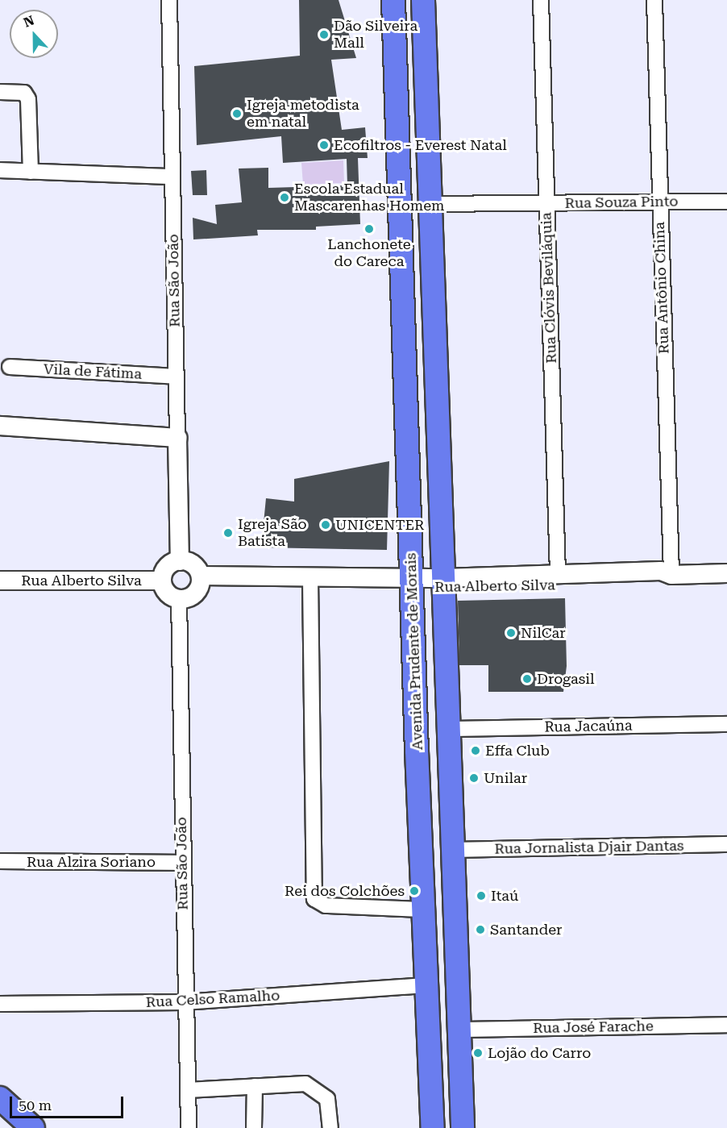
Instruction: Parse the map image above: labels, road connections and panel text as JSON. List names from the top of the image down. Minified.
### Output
{"streets":{"main road":["Avenida Prudente de Morais"],"street":["Rua Souza Pinto","Rua São João","Rua Clóvis Beviláquia","Rua Antônio China","Vila de Fátima","Rua Alberto Silva","Rua Jacaúna","Rua Jornalista Djair Dantas","Rua Alzira Soriano","Rua Celso Ramalho","Rua José Farache"]},"crossings":[["Rua Souza Pinto","Rua Clóvis Beviláquia"],["Rua Souza Pinto","Rua Antônio China"],["Rua São João","Vila de Fátima"],["Rua São João","Rua Alberto Silva"],["Rua São João","Rua Alzira Soriano"],["Rua São João","Rua Celso Ramalho"],["Rua Clóvis Beviláquia","Rua Alberto Silva"],["Rua Antônio China","Rua Alberto Silva"],["Rua Alberto Silva","Avenida Prudente de Morais"],["Avenida Prudente de Morais","Rua Celso Ramalho"]],"places":["Dão Silveira Mall","Igreja metodista em natal","Ecofiltros - Everest Natal","Escola Estadual Mascarenhas Homem","Lanchonete do Careca","UNICENTER","Igreja São Batista","NilCar","Drogasil","Effa Club","Unilar","Rei dos Colchões","Itaú","Santander","Lojão do Carro"],"scale_bar":"50 m","north":"top"}
